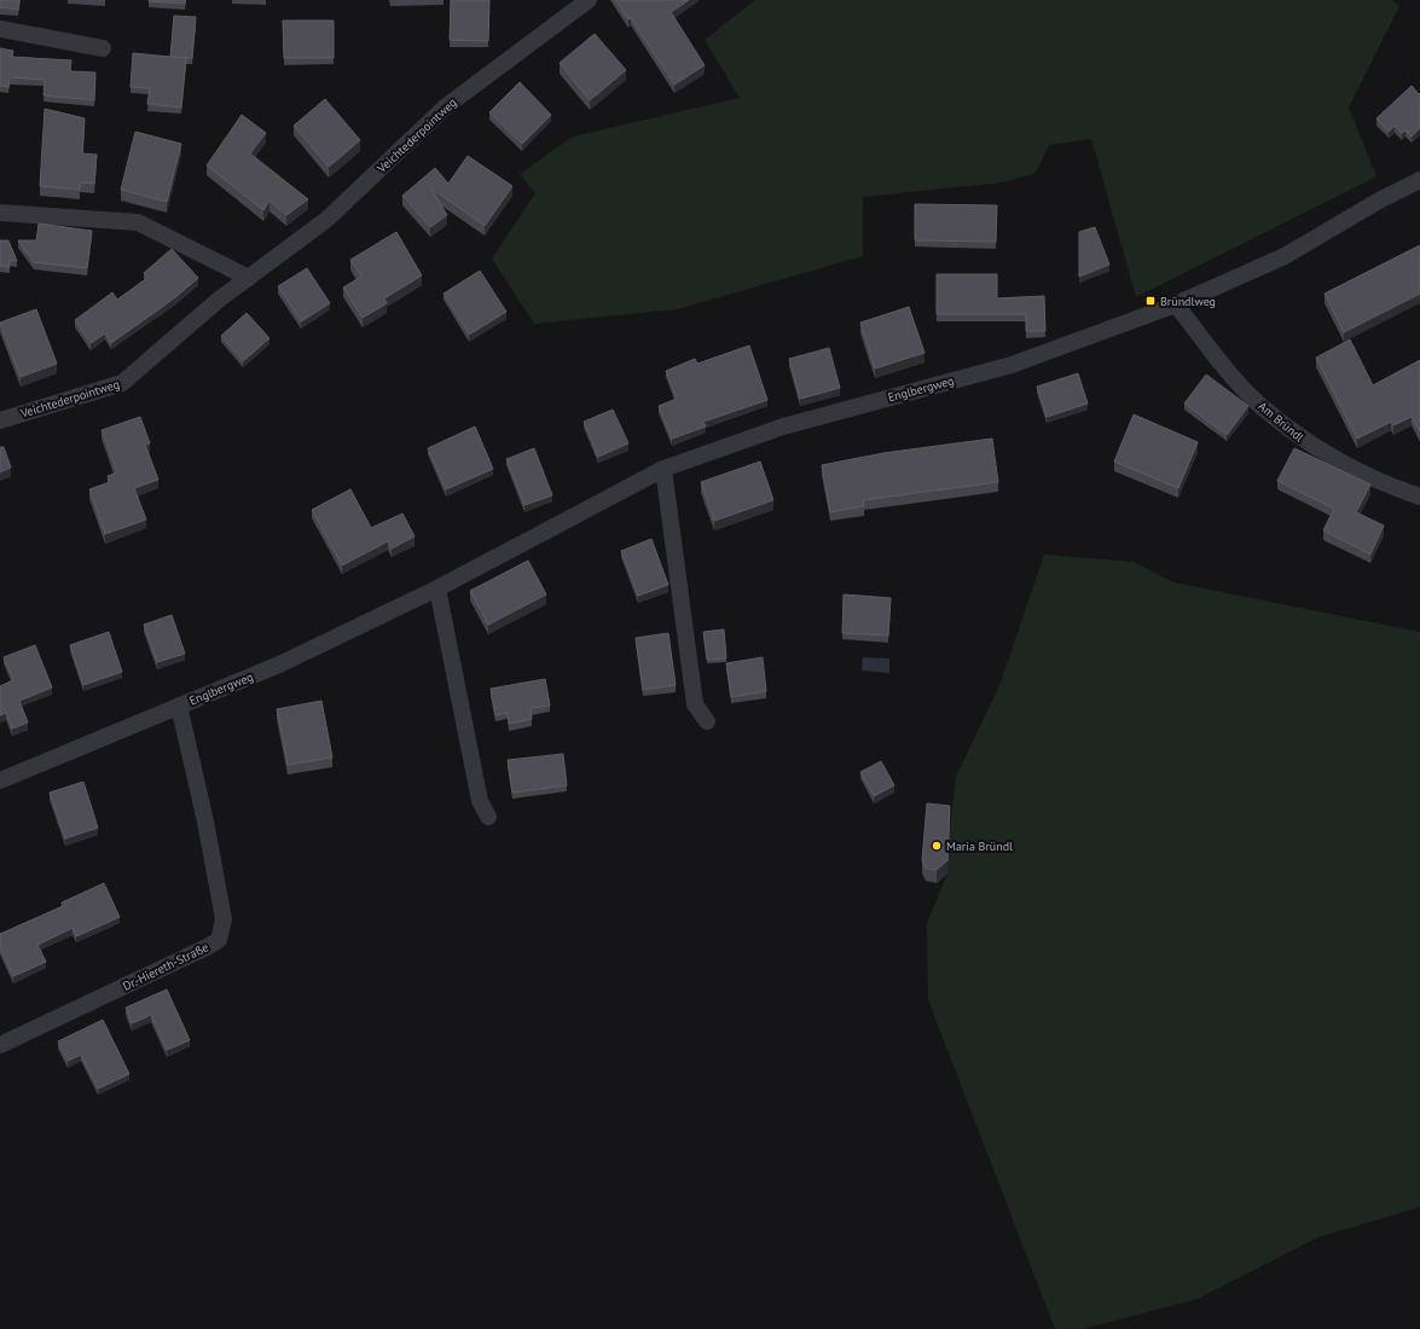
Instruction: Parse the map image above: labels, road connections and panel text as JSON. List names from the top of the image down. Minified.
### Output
{"streets":{"street":["Veichtederpointweg","Englbergweg","Am Bründl","Dr.-Hiereth-Straße"]},"crossings":[["Englbergweg","Am Bründl"],["Englbergweg","Dr.-Hiereth-Straße"]],"places":{"transit":["Bründlweg"],"other":["Maria Bründl"]}}
